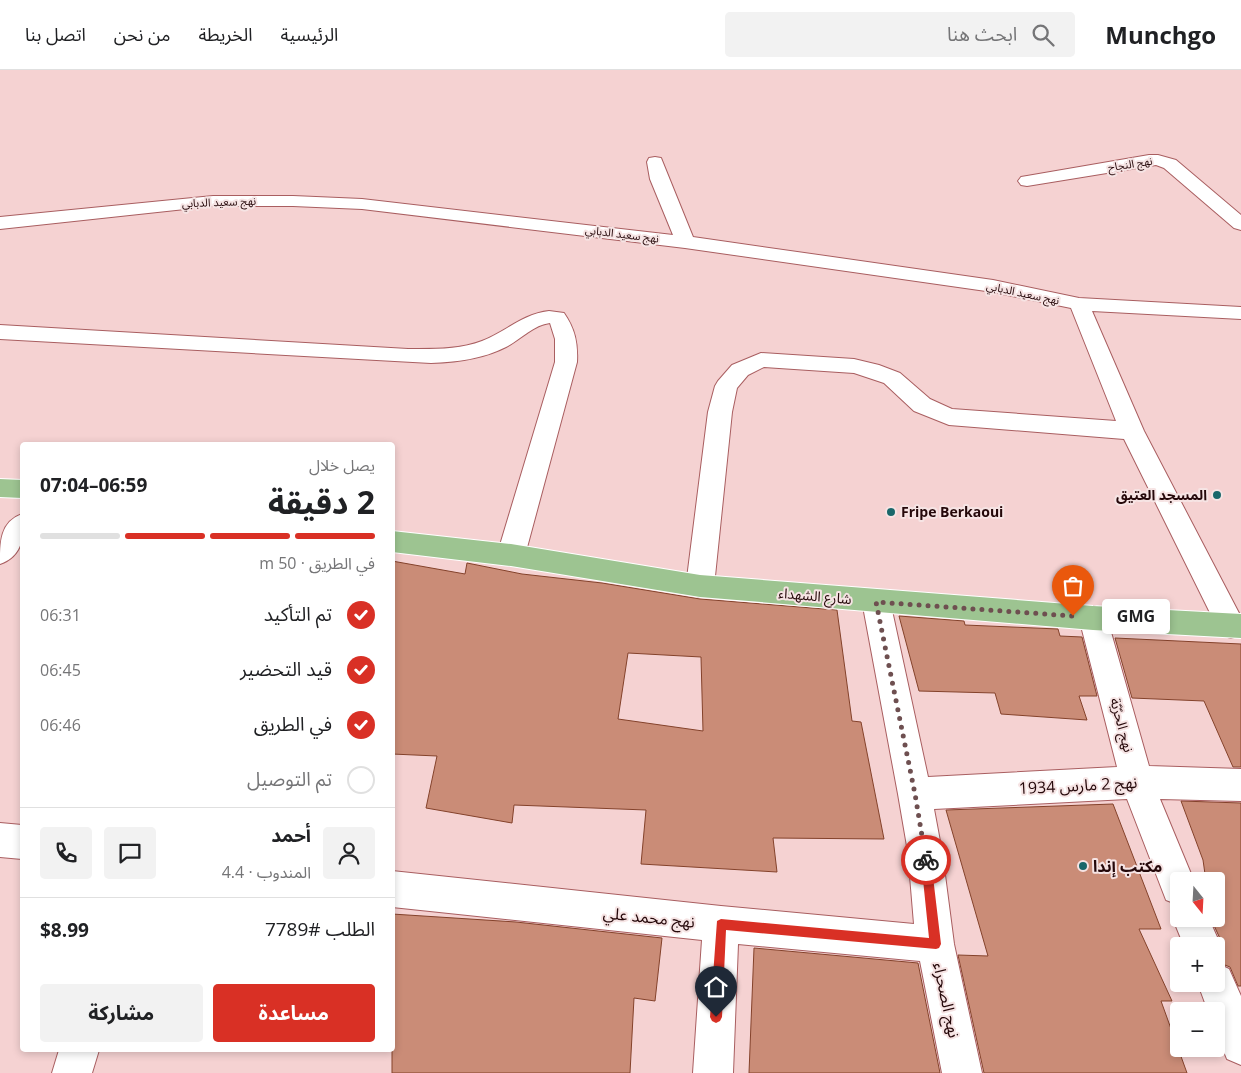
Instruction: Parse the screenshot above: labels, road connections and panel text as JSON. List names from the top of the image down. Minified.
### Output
{"streets":{"main road":["شارع الشهداء"],"street":["نهج النجاح","نهج سعيد الدبابي","نهج الحرّيّة","نهج 2 مارس 1934","نهج محمد علي","نهج الصحراء"]},"crossings":[["شارع الشهداء","نهج الحرّيّة"],["شارع الشهداء","نهج الصحراء"],["نهج الحرّيّة","نهج 2 مارس 1934"],["نهج 2 مارس 1934","نهج الصحراء"],["نهج محمد علي","نهج الصحراء"]],"places":["المسجد العتيق","Fripe Berkaoui","GMG","مكتب إندا"],"north":"bottom","page":{"header":"Munchgo","search":"ابحث هنا","nav":["الرئيسية","الخريطة","من نحن","اتصل بنا"],"heading":["2 دقيقة","يصل خلال","06:59–07:04"],"panel":["أحمد","المندوب · 4.4","الطلب #7789","$8.99"],"bar":"في الطريق · 50 m","list":[["تم التأكيد","06:31"],["قيد التحضير","06:45"],["في الطريق","06:46"],"تم التوصيل"],"bubble":"GMG","map_buttons":["+","−"],"buttons":["مساعدة","مشاركة"]}}
